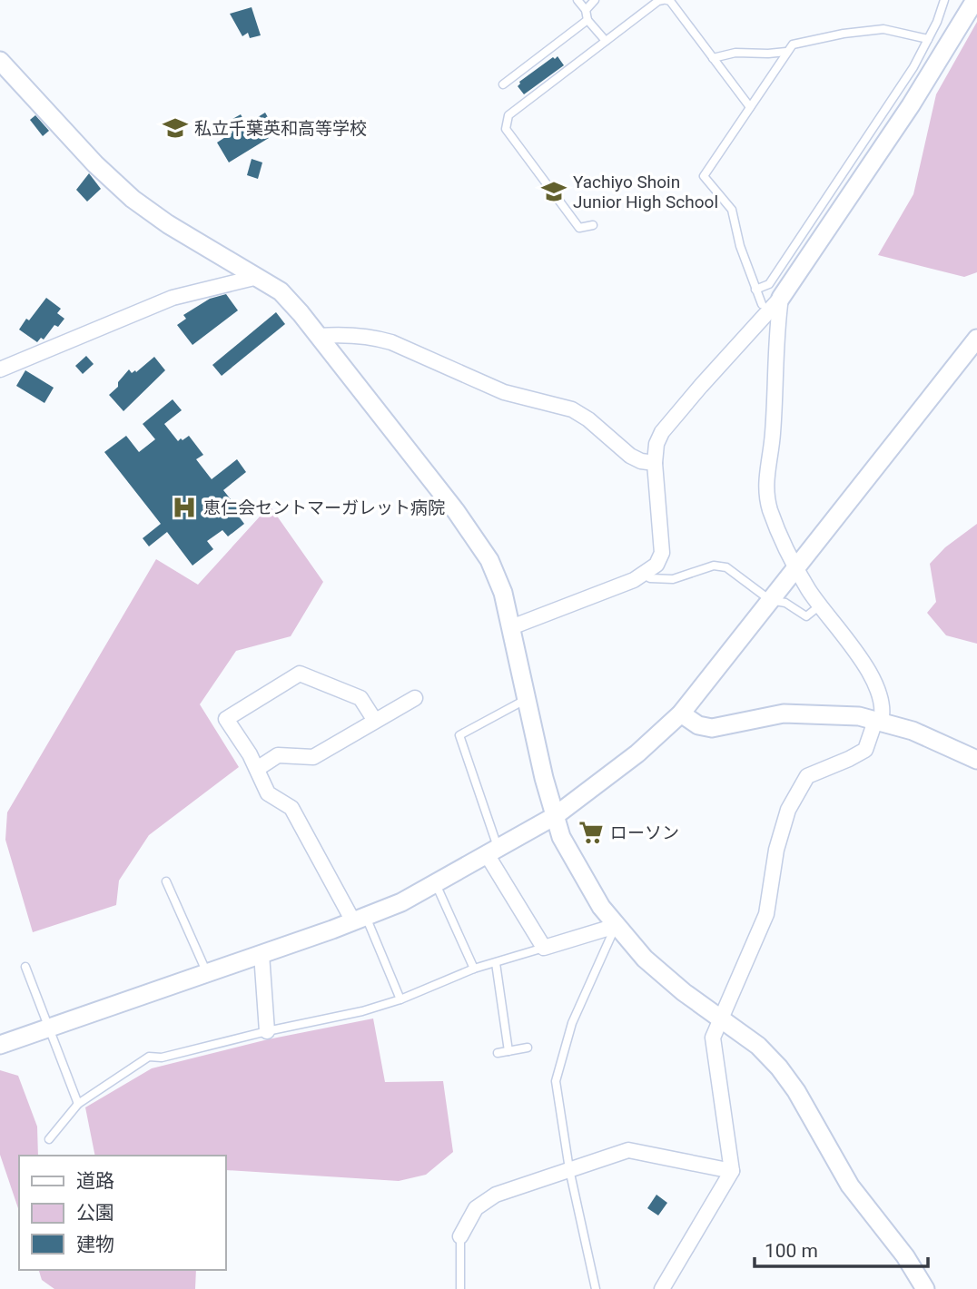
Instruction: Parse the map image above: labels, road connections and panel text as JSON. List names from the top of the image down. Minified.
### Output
{"places":{"school or university":["私立千葉英和高等学校","Yachiyo Shoin Junior High School"],"hospital":["恵仁会セントマーガレット病院"],"supermarket":["ローソン"]},"legend":["道路","公園","建物"],"scale_bar":"100 m"}
